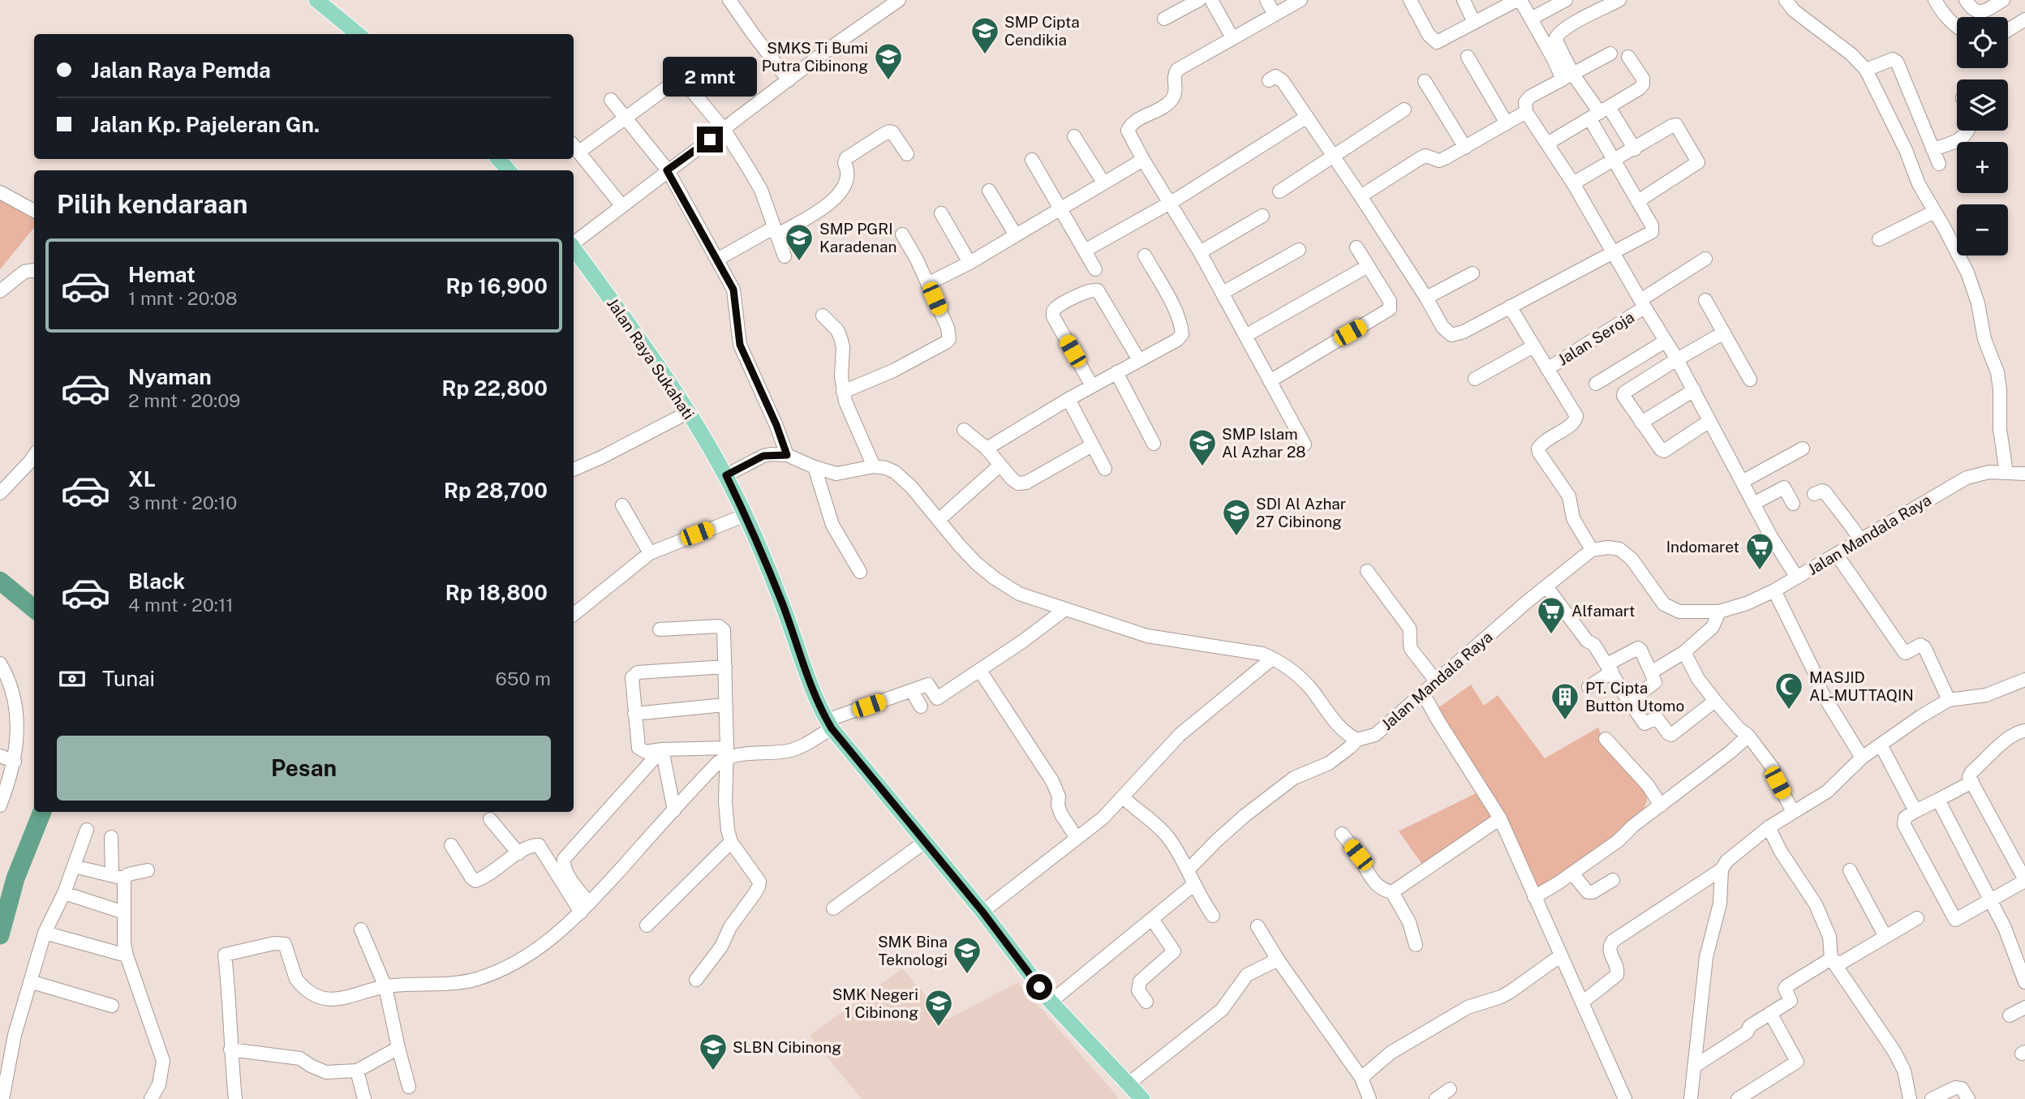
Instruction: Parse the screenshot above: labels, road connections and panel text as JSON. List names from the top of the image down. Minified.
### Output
{"streets":{"main road":["Jalan Raya Sukahati"],"street":["Jalan Seroja","Jalan Mandala Raya"]},"places":{"school or university":["SMP Cipta Cendikia","SMKS Ti Bumi Putra Cibinong","SMP PGRI Karadenan","SMP Islam Al Azhar 28","SDI Al Azhar 27 Cibinong","SMK Bina Teknologi","SMK Negeri 1 Cibinong","SLBN Cibinong"],"supermarket":["Indomaret","Alfamart"],"mosque":["MASJID AL-MUTTAQIN"],"building":["PT. Cipta Button Utomo"]},"page":{"map_buttons":["+","−"],"banner":["Jalan Raya Pemda","Jalan Kp. Pajeleran Gn."],"bubble":"2 mnt","heading":"Pilih kendaraan","list":[{"name":"Hemat","note":"1 mnt · 20:08","value":"Rp 16,900"},{"name":"Nyaman","note":"2 mnt · 20:09","value":"Rp 22,800"},{"name":"XL","note":"3 mnt · 20:10","value":"Rp 28,700"},{"name":"Black","note":"4 mnt · 20:11","value":"Rp 18,800"}],"pay":["Tunai","650 m"],"buttons":"Pesan"}}
